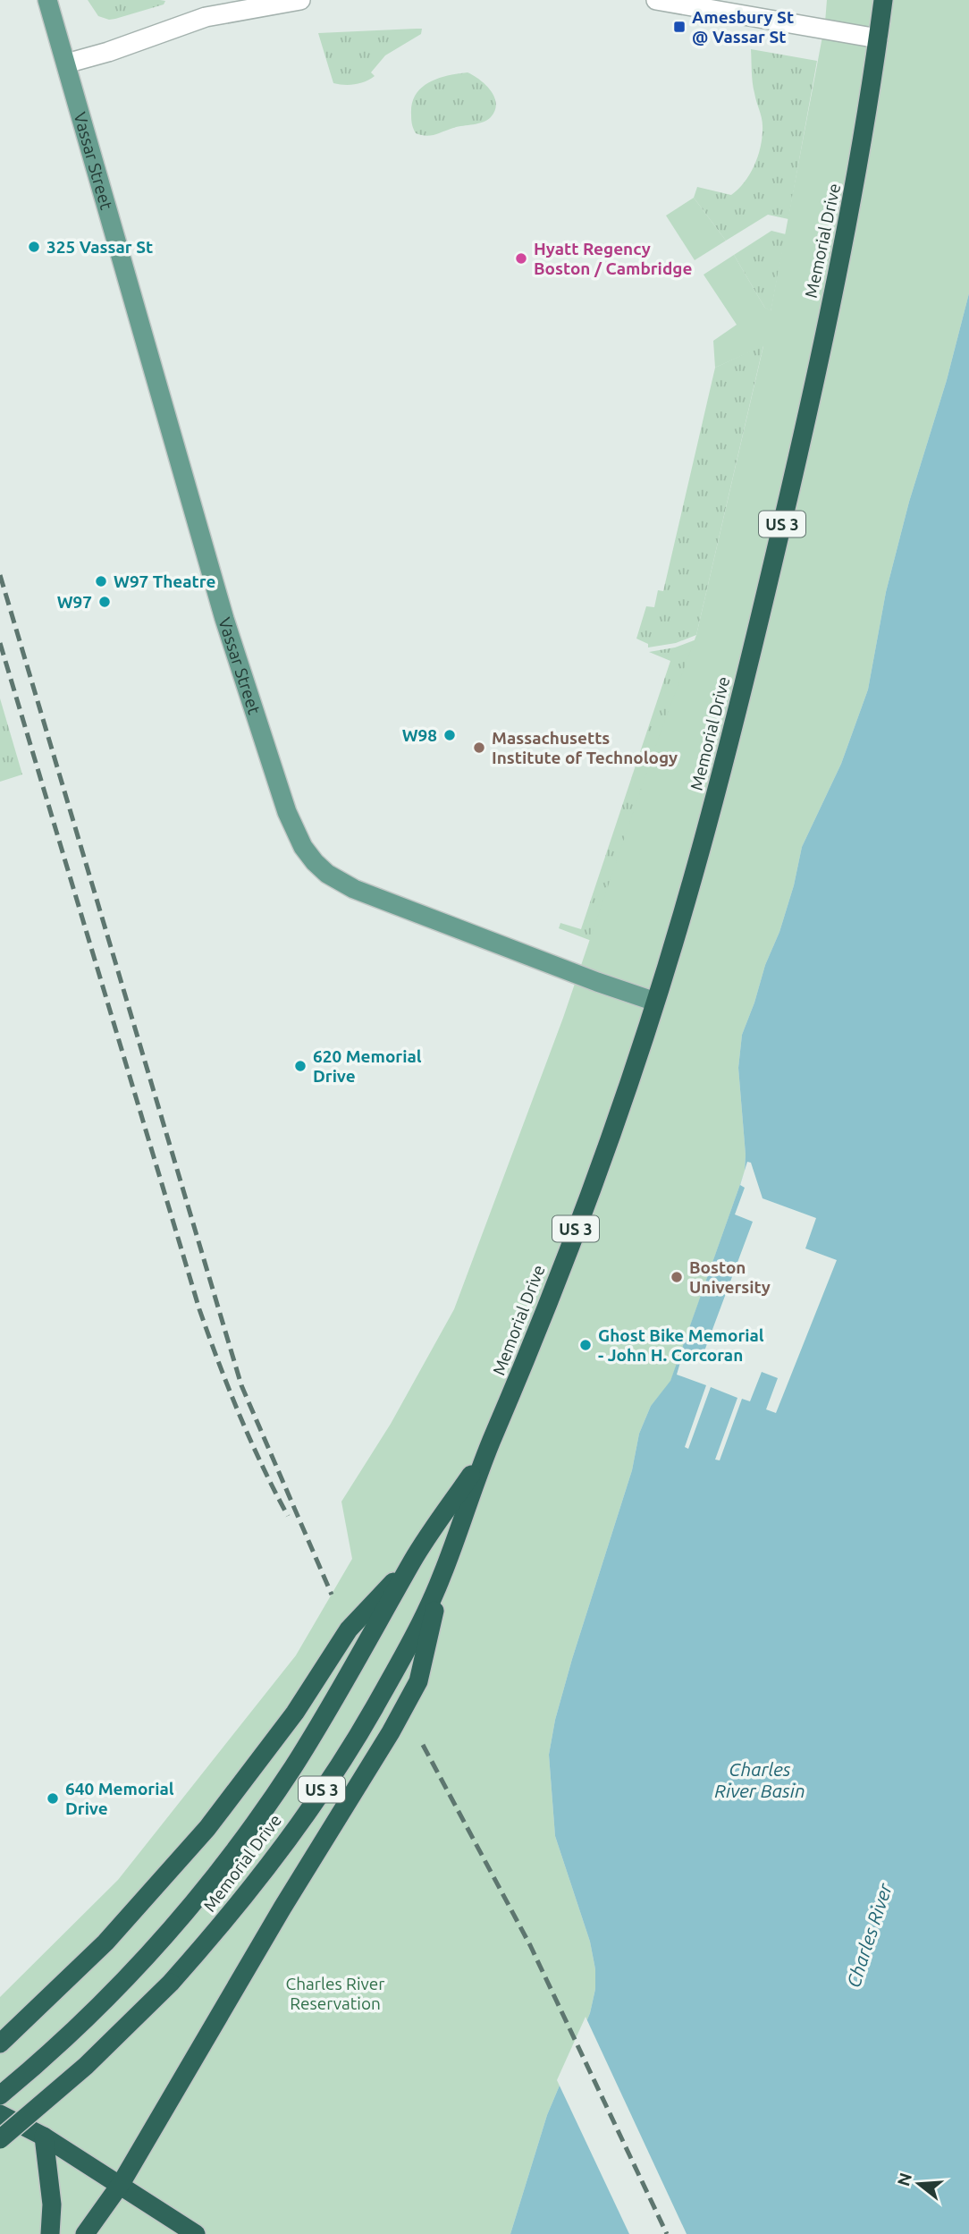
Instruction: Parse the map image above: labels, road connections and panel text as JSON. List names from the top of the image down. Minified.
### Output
{"streets":{"highway":["Memorial Drive","US 3"],"main road":["Vassar Street"]},"crossings":[["Vassar Street","Memorial Drive"]],"water":["Charles River Basin","Charles River"],"parks":["Charles River Reservation"],"places":{"transit":["Amesbury St @ Vassar St"],"other":["325 Vassar St","Hyatt Regency Boston / Cambridge","W97 Theatre","W97","W98","Massachusetts Institute of Technology","620 Memorial Drive","Boston University","Ghost Bike Memorial - John H. Corcoran","640 Memorial Drive"]},"north":"left"}
